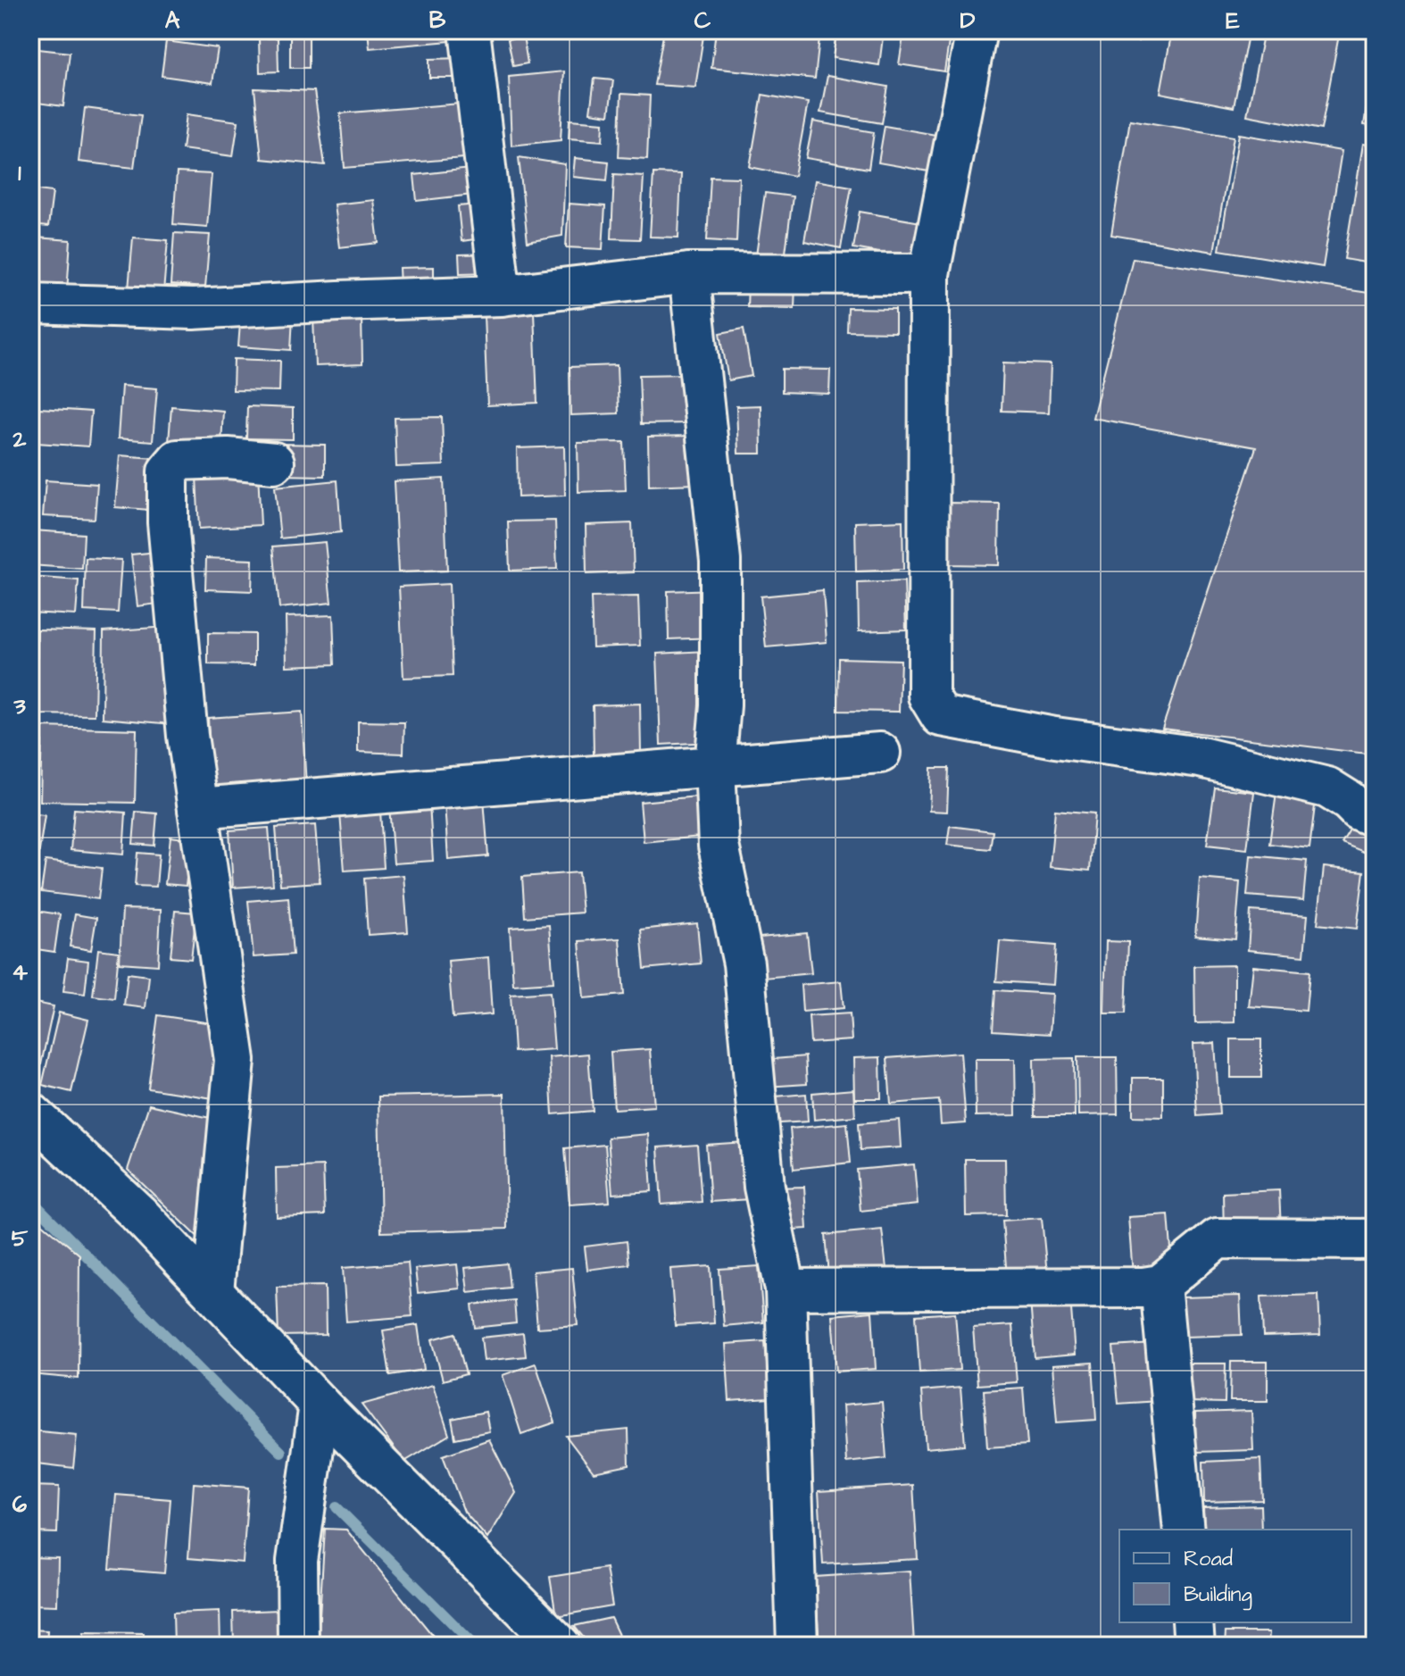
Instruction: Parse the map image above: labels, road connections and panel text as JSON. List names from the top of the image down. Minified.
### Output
{"legend":["Road","Building"],"grid":{"columns":["A","B","C","D","E"],"rows":["1","2","3","4","5","6"]}}
